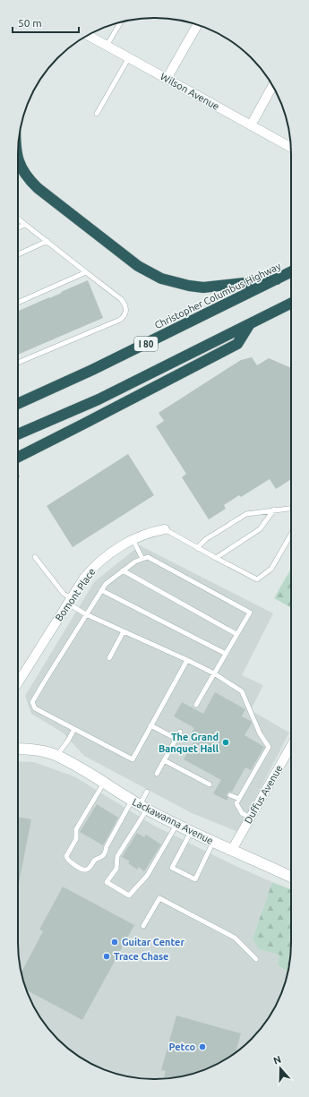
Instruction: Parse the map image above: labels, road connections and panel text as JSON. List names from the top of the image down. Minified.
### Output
{"streets":{"highway":["Christopher Columbus Highway","I 80"],"street":["Wilson Avenue","Bomont Place","Duffus Avenue","Lackawanna Avenue"]},"crossings":[["Duffus Avenue","Lackawanna Avenue"]],"places":["The Grand Banquet Hall","Guitar Center","Trace Chase","Petco"],"scale_bar":"50 m","north":"top"}
